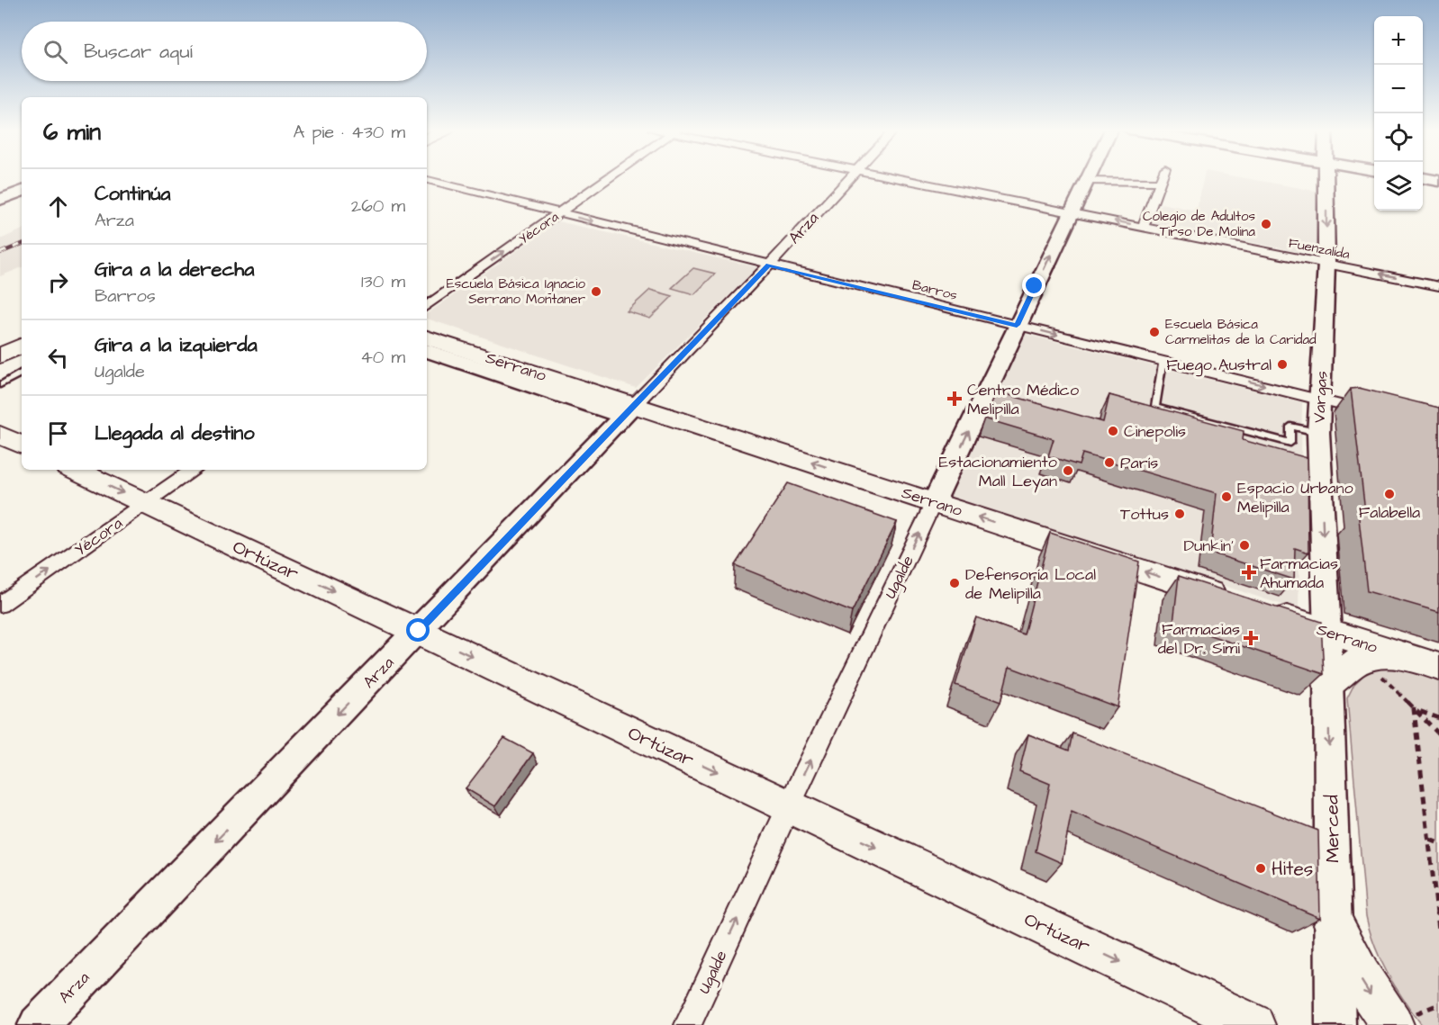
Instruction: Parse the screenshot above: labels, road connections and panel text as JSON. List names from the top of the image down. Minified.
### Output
{"streets":{"main road":["Arza","Serrano","Vargas","Ortúzar","Ugalde","Merced"],"street":["Yécora","Fuenzalida","Barros"]},"crossings":[["Yécora","Barros"],["Yécora","Ortúzar"],["Arza","Barros"],["Arza","Serrano"],["Arza","Ortúzar"],["Fuenzalida","Vargas"],["Fuenzalida","Ugalde"],["Barros","Vargas"],["Barros","Ugalde"],["Serrano","Vargas"],["Serrano","Ugalde"],["Serrano","Merced"],["Vargas","Merced"],["Ortúzar","Ugalde"]],"one_way":["Yécora","Arza","Barros","Serrano","Vargas","Ortúzar","Ugalde","Merced"],"places":{"other":["Colegio de Adultos Tirso De Molina","Escuela Básica Ignacio Serrano Montaner","Escuela Básica Carmelitas de la Caridad","Fuego Austral","Cinepolis","París","Estacionamiento Mall Leyan","Falabella","Espacio Urbano Melipilla","Tottus","Dunkin'","Defensoría Local de Melipilla","Hites"],"health":["Centro Médico Melipilla","Farmacias Ahumada","Farmacias del Dr. Simi"]},"page":{"map_buttons":["+","−"],"search":"Buscar aquí","heading":["6 min","A pie · 430 m"],"list":[["Continúa","Arza","260 m"],["Gira a la derecha","Barros","130 m"],["Gira a la izquierda","Ugalde","40 m"],"Llegada al destino"]}}
